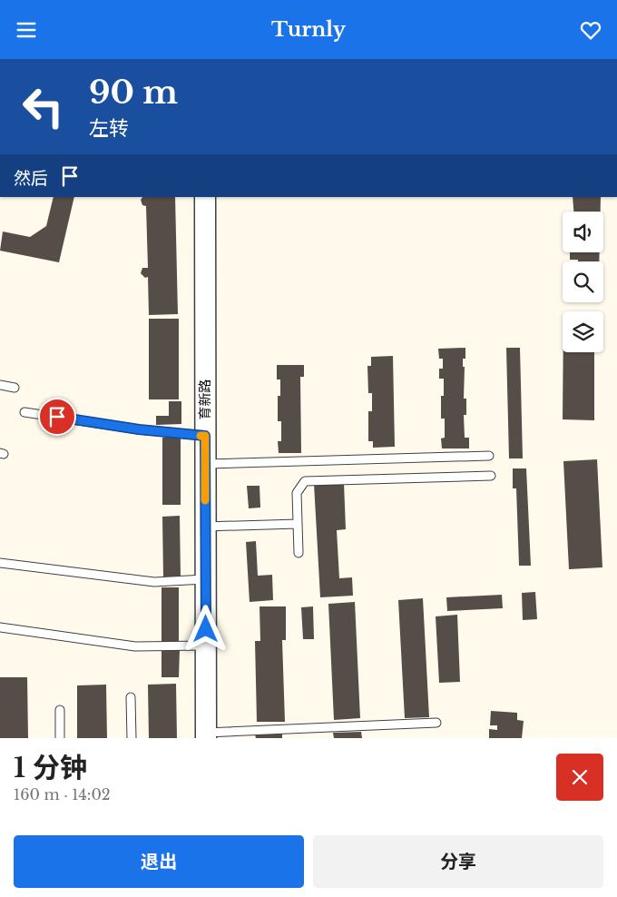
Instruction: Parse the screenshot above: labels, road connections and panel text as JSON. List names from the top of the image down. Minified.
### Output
{"streets":{"street":["育新路"]},"page":{"header":"Turnly","turn":["90 m","左转"],"then":"然后","heading":["1 分钟","160 m · 14:02"],"buttons":["退出","分享"]}}
